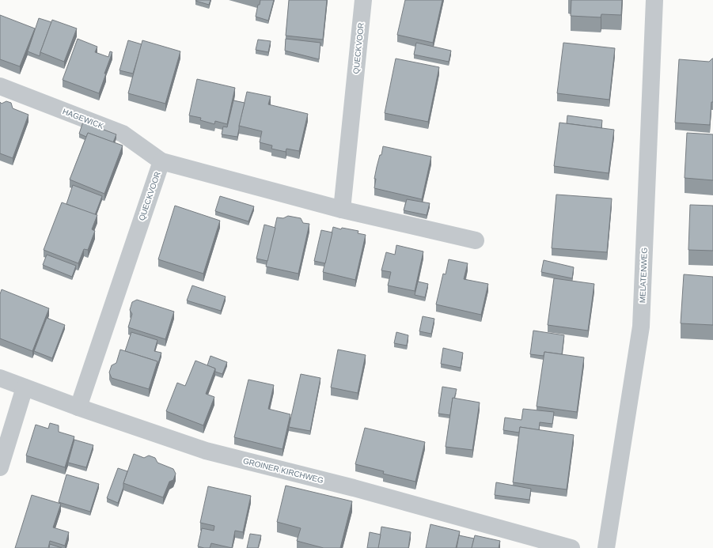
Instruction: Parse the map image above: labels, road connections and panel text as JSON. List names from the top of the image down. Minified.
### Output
{"streets":{"street":["QUECKVOOR","HAGEWICK","MELATENWEG","GROINER KIRCHWEG"]},"crossings":[["QUECKVOOR","HAGEWICK"],["QUECKVOOR","GROINER KIRCHWEG"]]}
